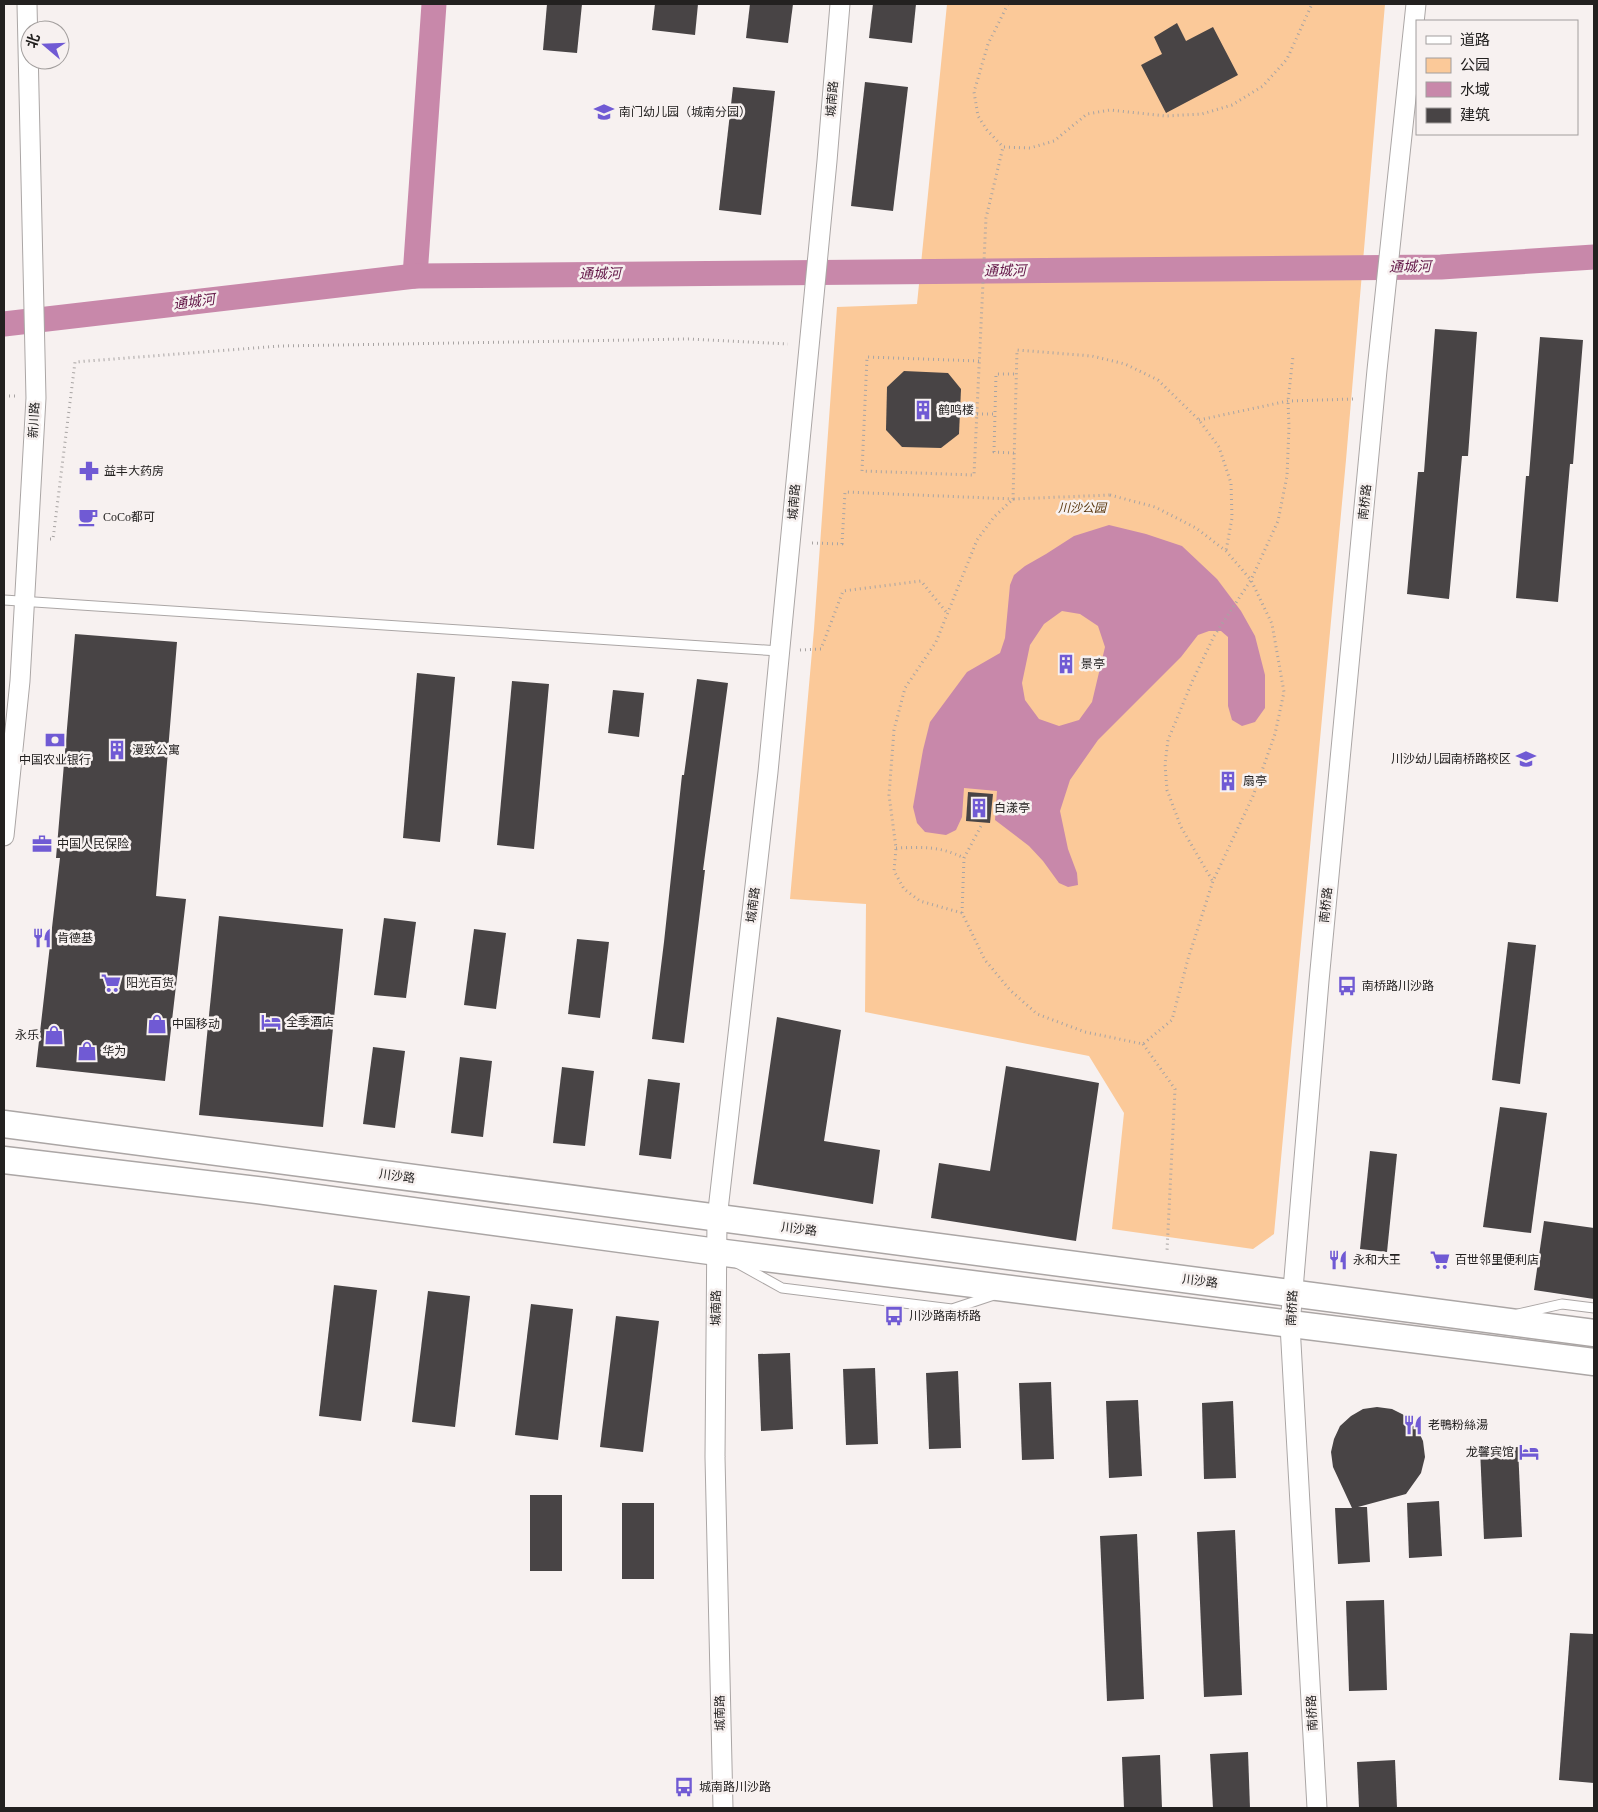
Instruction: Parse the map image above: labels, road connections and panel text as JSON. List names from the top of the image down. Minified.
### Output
{"streets":{"main road":["川沙路"],"street":["城南路","新川路","南桥路"]},"crossings":[["城南路","川沙路"],["南桥路","川沙路"]],"water":["通城河"],"parks":["川沙公园"],"places":{"school or university":["南门幼儿园（城南分园）","川沙幼儿园南桥路校区"],"building":["鹤鸣楼","景亭","漫致公寓","扇亭","白漾亭"],"pharmacy":["益丰大药房"],"cafe":["CoCo都可"],"bank":["中国农业银行"],"office":["中国人民保险"],"restaurant":["肯德基","永和大王","老鴨粉絲湯"],"supermarket":["阳光百货","百世邻里便利店"],"bus stop":["南桥路川沙路","川沙路南桥路","城南路川沙路"],"hotel":["全季酒店","龙馨宾馆"],"shop":["中国移动","永乐","华为"]},"legend":["道路","公园","水域","建筑"],"north":"left"}
